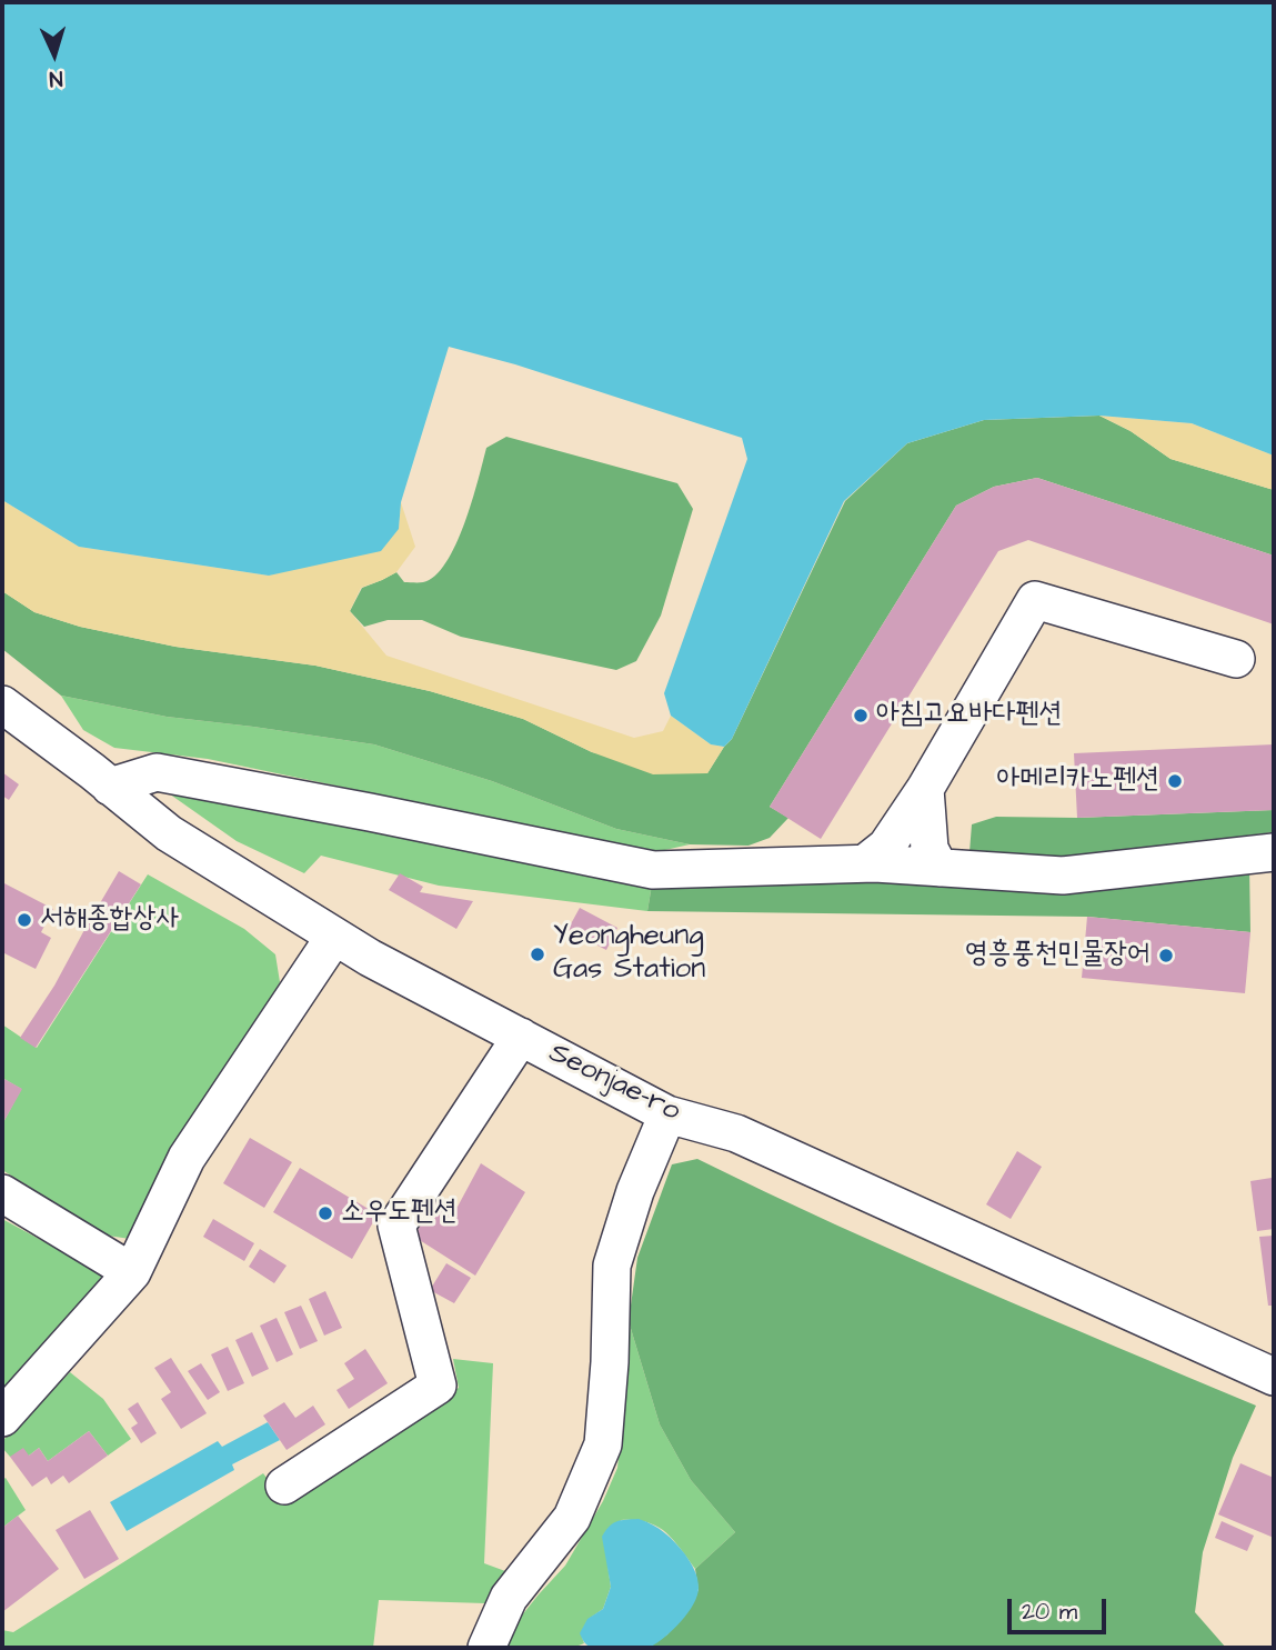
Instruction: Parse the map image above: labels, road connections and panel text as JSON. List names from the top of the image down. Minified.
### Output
{"streets":{"street":["Seonjae-ro"]},"places":["아침고요바다펜션","아메리카노펜션","서해종합상사","Yeongheung Gas Station","영흥풍천민물장어","소우도펜션"],"scale_bar":"20 m","north":"bottom"}
